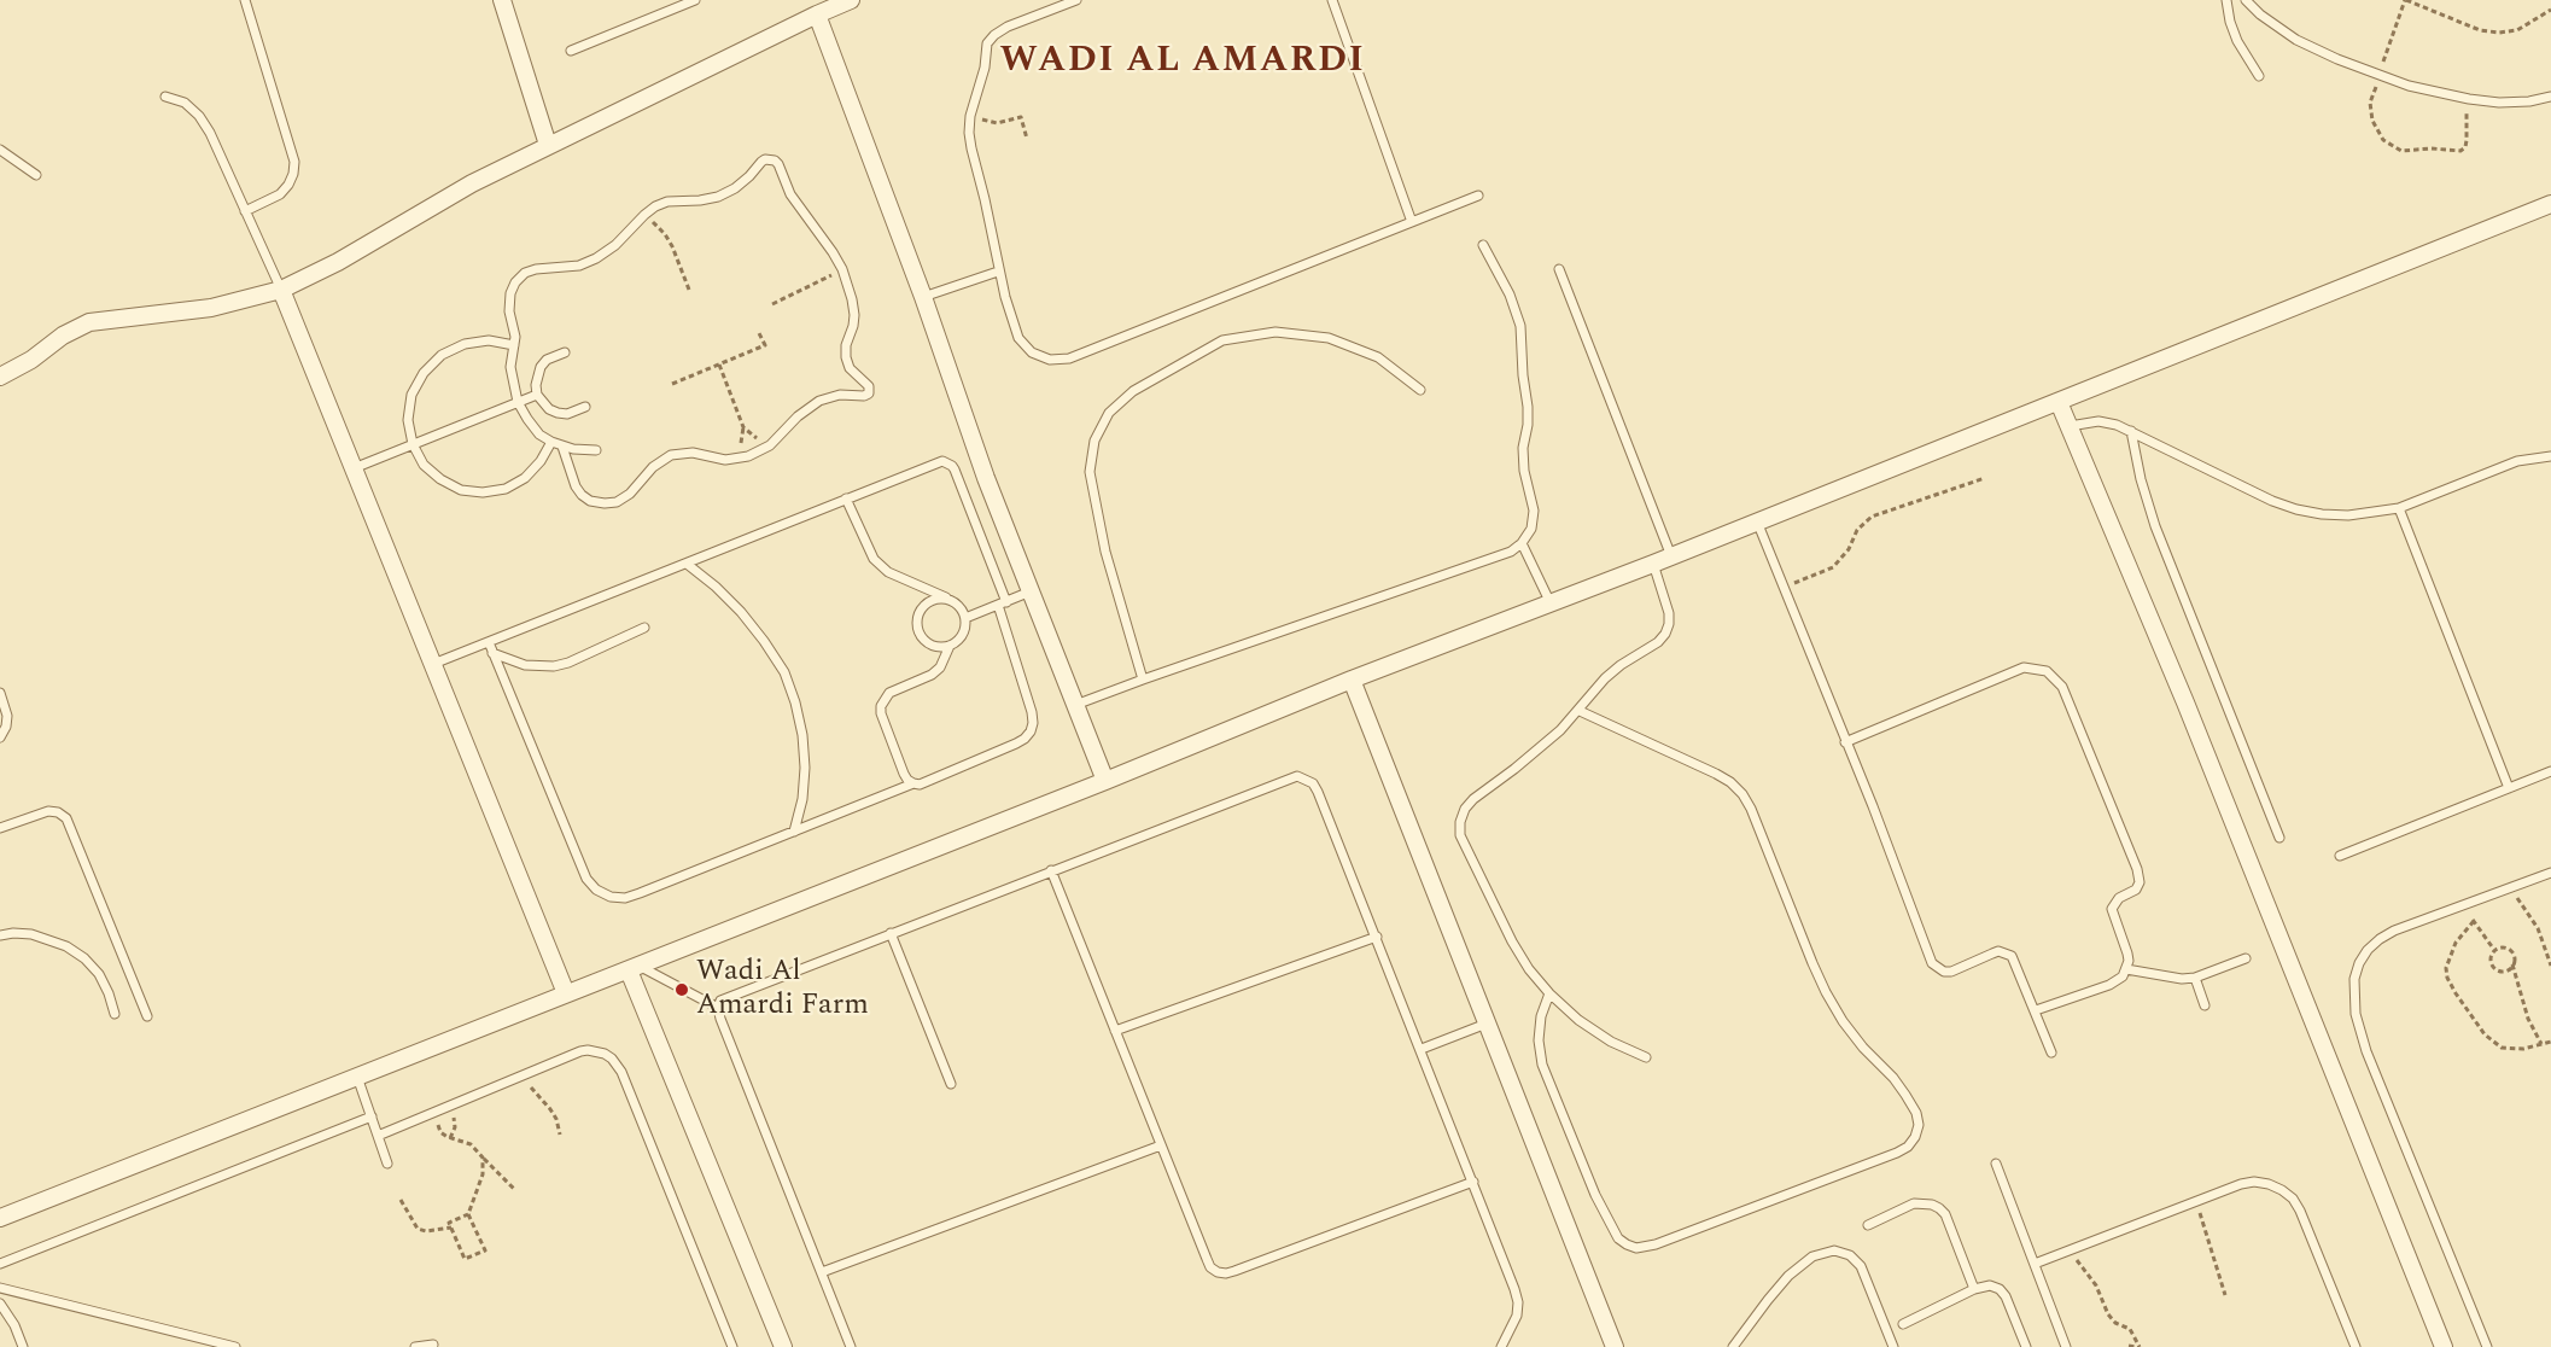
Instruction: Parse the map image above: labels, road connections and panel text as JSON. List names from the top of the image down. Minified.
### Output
{"districts":["WADI AL AMARDI"],"places":["Wadi Al Amardi Farm"]}
